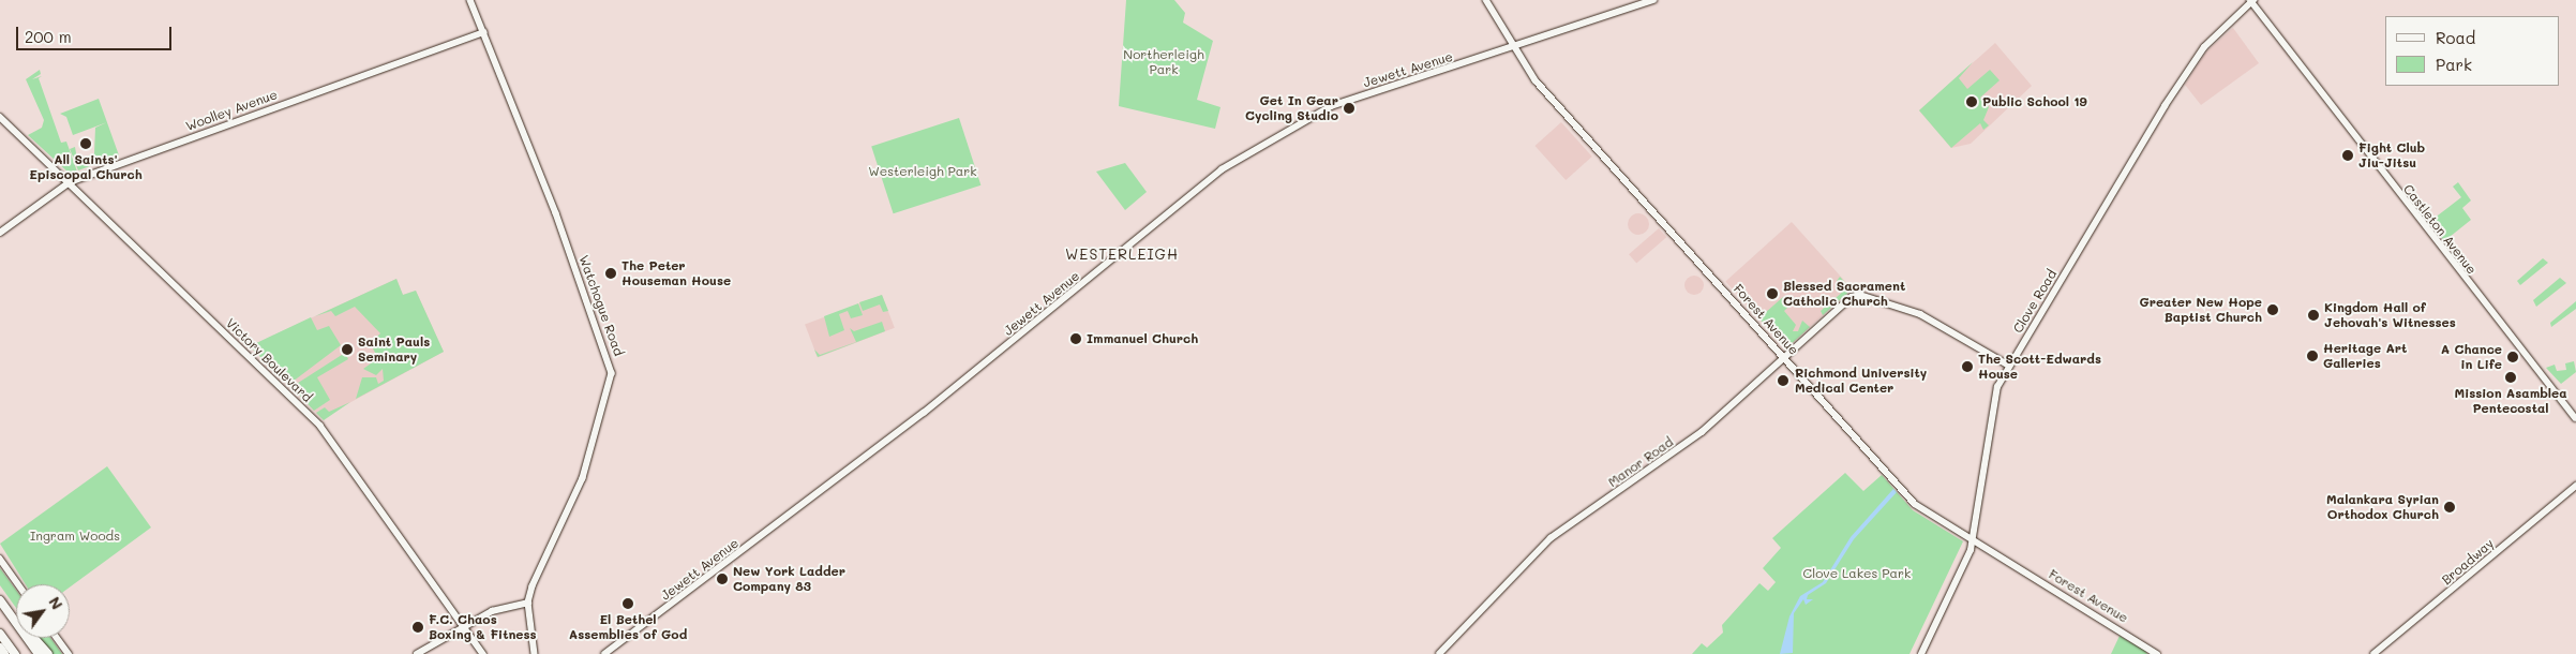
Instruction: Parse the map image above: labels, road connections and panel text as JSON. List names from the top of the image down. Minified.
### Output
{"streets":{"street":["Jewett Avenue","Woolley Avenue","Castleton Avenue","Clove Road","Watchogue Road","Forest Avenue","Victory Boulevard","Manor Road","Broadway"]},"crossings":[["Jewett Avenue","Forest Avenue"],["Woolley Avenue","Watchogue Road"],["Woolley Avenue","Victory Boulevard"],["Castleton Avenue","Clove Road"],["Clove Road","Forest Avenue"],["Clove Road","Manor Road"],["Forest Avenue","Manor Road"]],"districts":["WESTERLEIGH"],"parks":["Northerleigh Park","Westerleigh Park","Ingram Woods","Clove Lakes Park"],"places":["Public School 19","Get In Gear Cycling Studio","All Saints' Episcopal Church","Fight Club Jiu-Jitsu","The Peter Houseman House","Blessed Sacrament Catholic Church","Greater New Hope Baptist Church","Kingdom Hall of Jehovah's Witnesses","Immanuel Church","Saint Pauls Seminary","Heritage Art Galleries","A Chance in Life","The Scott-Edwards House","Mission Asamblea Pentecostal","Richmond University Medical Center","Malankara Syrian Orthodox Church","New York Ladder Company 83","El Bethel Assemblies of God","F.C. Chaos Boxing & Fitness"],"legend":["Road","Park"],"scale_bar":"200 m","north":"top right"}
